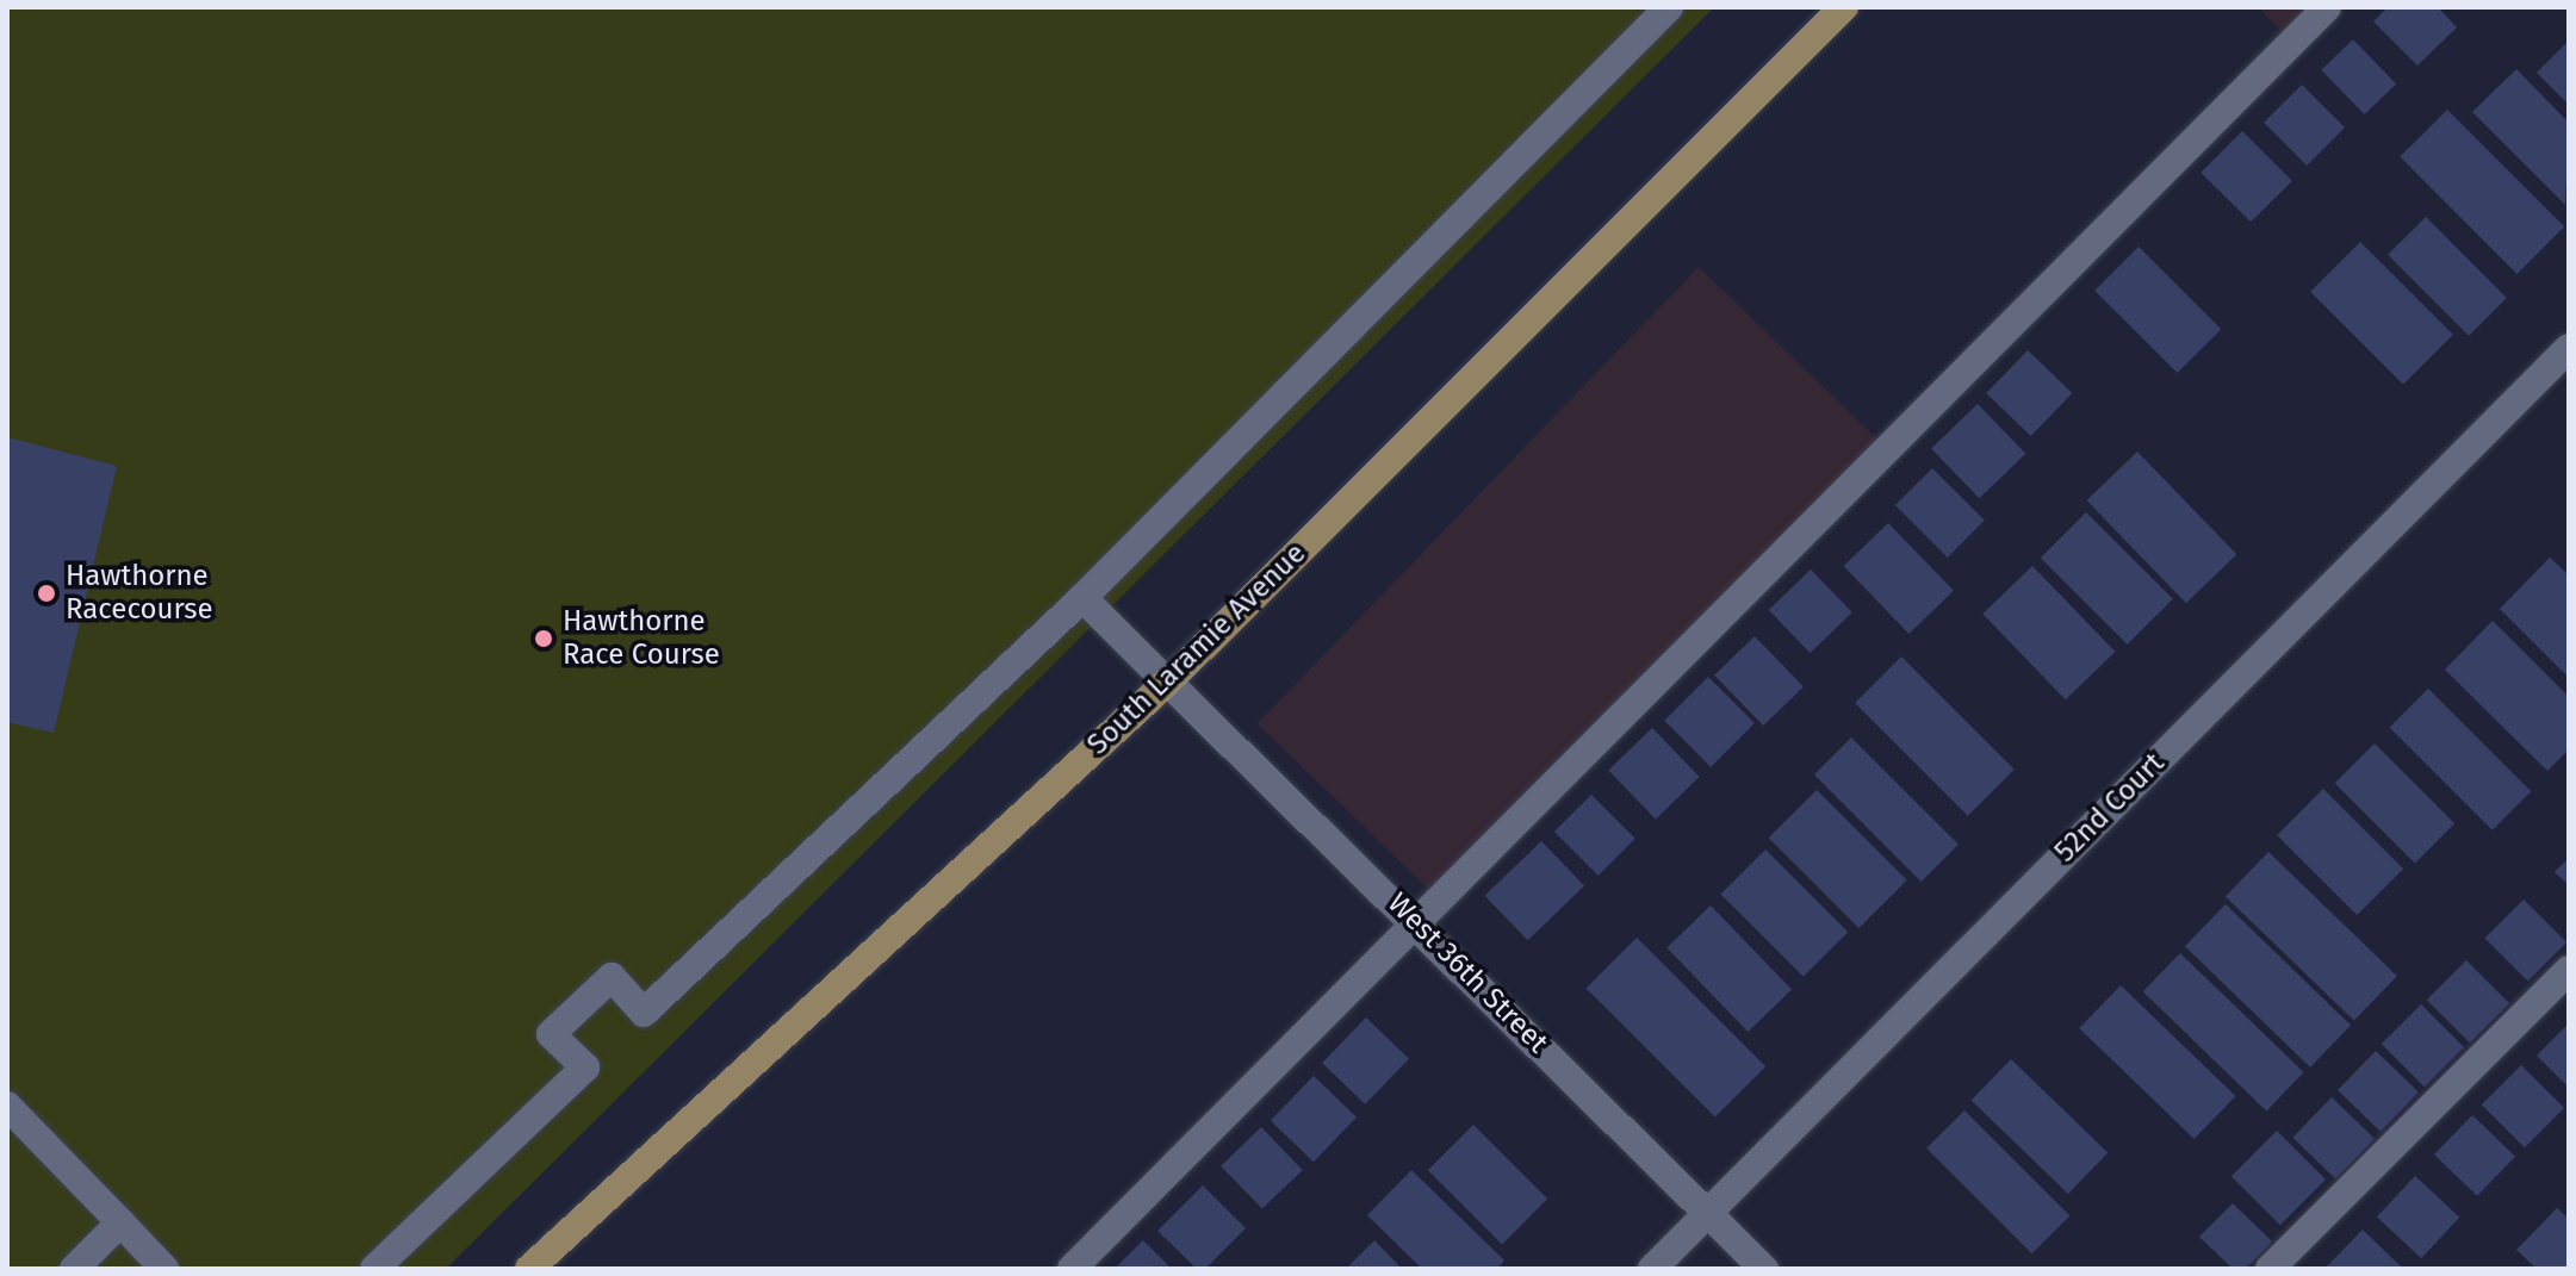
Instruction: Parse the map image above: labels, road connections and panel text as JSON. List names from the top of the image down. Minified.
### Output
{"streets":{"main road":["South Laramie Avenue"],"street":["52nd Court","West 36th Street"]},"crossings":[["South Laramie Avenue","West 36th Street"],["52nd Court","West 36th Street"]],"places":["Hawthorne Racecourse","Hawthorne Race Course"]}
